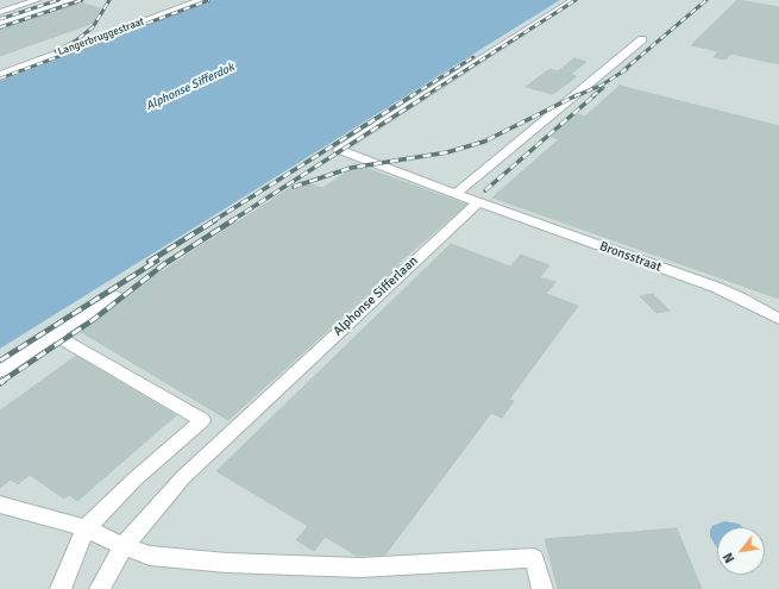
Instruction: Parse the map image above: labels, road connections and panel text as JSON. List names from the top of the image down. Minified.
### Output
{"streets":{"street":["Langerbruggestraat","Bronsstraat","Alphonse Sifferlaan"]},"crossings":[["Bronsstraat","Alphonse Sifferlaan"]],"water":["Alphonse Sifferdok"],"north":"bottom left"}
